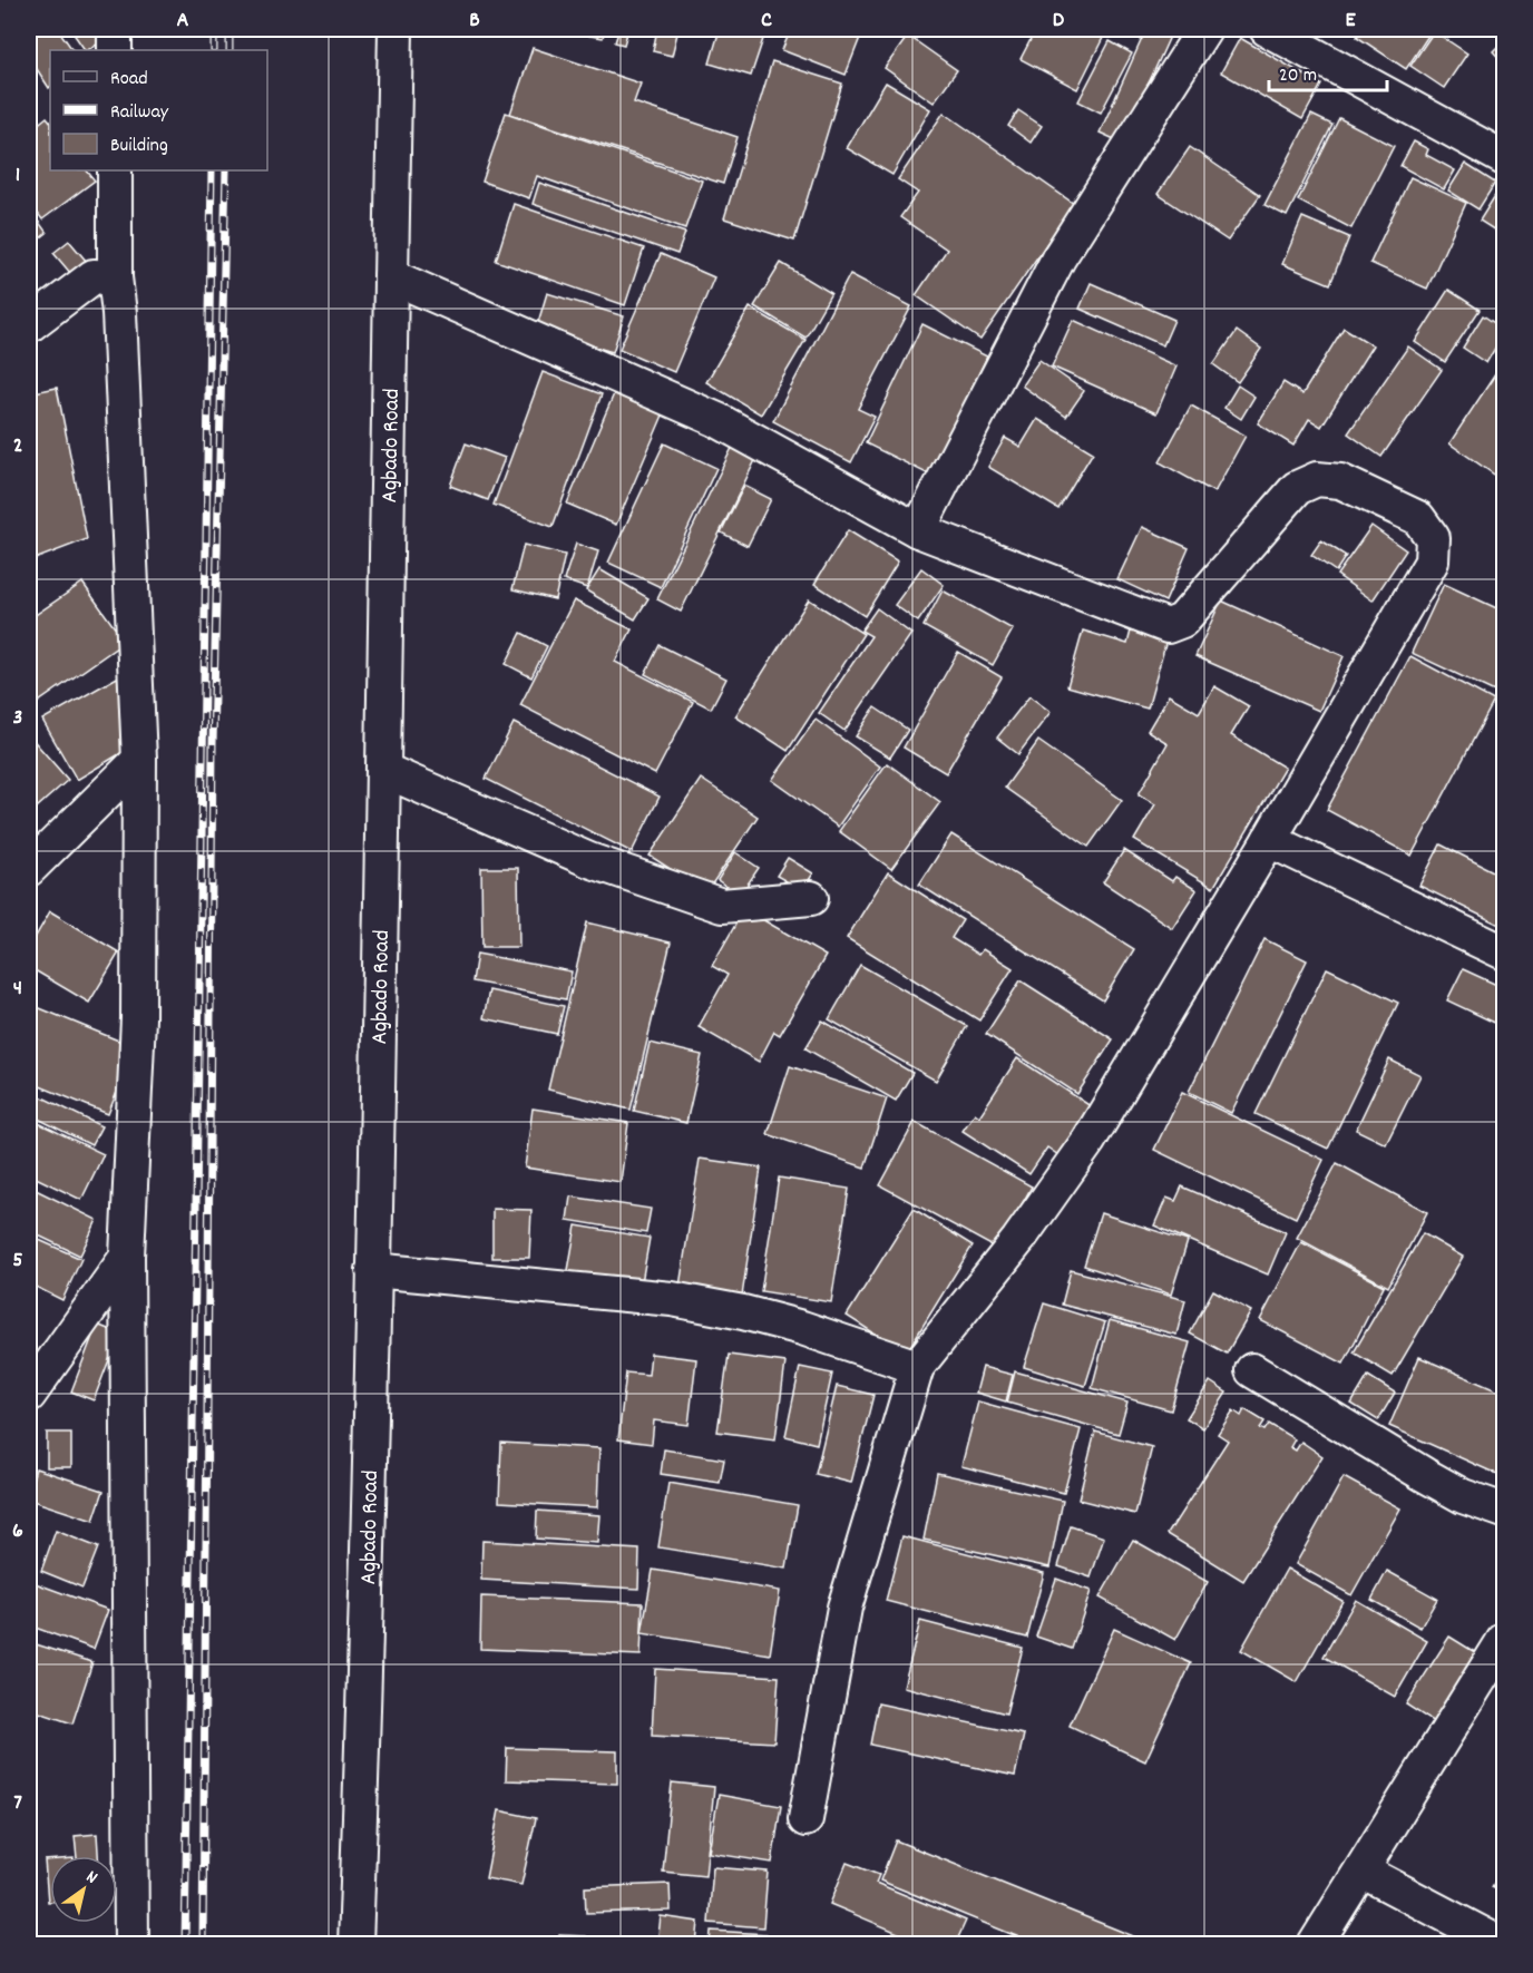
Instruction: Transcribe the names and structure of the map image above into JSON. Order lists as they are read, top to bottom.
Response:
{
  "streets": {
    "street": ["Agbado Road"]
  },
  "legend": ["Road", "Railway", "Building"],
  "scale_bar": "20 m",
  "north": "top right",
  "grid": {
    "columns": [
      "A",
      "B",
      "C",
      "D",
      "E"
    ],
    "rows": [
      "1",
      "2",
      "3",
      "4",
      "5",
      "6",
      "7"
    ]
  }
}
